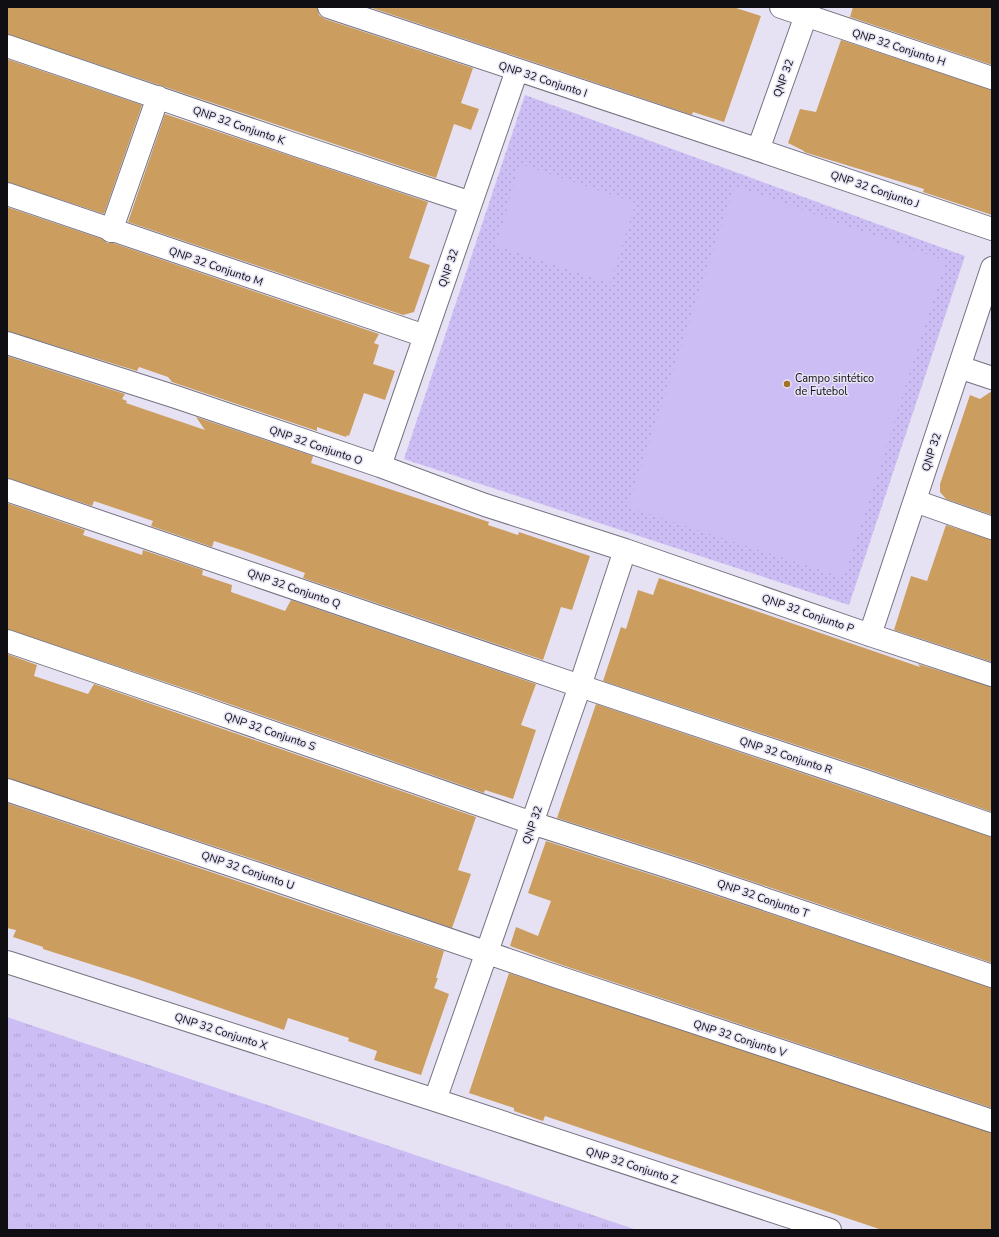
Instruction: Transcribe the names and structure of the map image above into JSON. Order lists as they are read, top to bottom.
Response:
{
  "streets": {
    "street": [
      "QNP 32 Conjunto H",
      "QNP 32",
      "QNP 32 Conjunto I",
      "QNP 32 Conjunto K",
      "QNP 32 Conjunto J",
      "QNP 32 Conjunto M",
      "QNP 32 Conjunto O",
      "QNP 32 Conjunto Q",
      "QNP 32 Conjunto P",
      "QNP 32 Conjunto S",
      "QNP 32 Conjunto R",
      "QNP 32 Conjunto U",
      "QNP 32 Conjunto T",
      "QNP 32 Conjunto X",
      "QNP 32 Conjunto V",
      "QNP 32 Conjunto Z"
    ]
  },
  "crossings": [
    ["QNP 32 Conjunto H", "QNP 32"],
    ["QNP 32", "QNP 32 Conjunto I"],
    ["QNP 32", "QNP 32 Conjunto K"],
    ["QNP 32", "QNP 32 Conjunto J"],
    ["QNP 32", "QNP 32 Conjunto M"],
    ["QNP 32", "QNP 32 Conjunto O"],
    ["QNP 32", "QNP 32 Conjunto Q"],
    ["QNP 32", "QNP 32 Conjunto P"],
    ["QNP 32", "QNP 32 Conjunto S"],
    ["QNP 32", "QNP 32 Conjunto R"],
    ["QNP 32", "QNP 32 Conjunto U"],
    ["QNP 32", "QNP 32 Conjunto T"],
    ["QNP 32", "QNP 32 Conjunto X"],
    ["QNP 32", "QNP 32 Conjunto V"],
    ["QNP 32", "QNP 32 Conjunto Z"],
    ["QNP 32 Conjunto I", "QNP 32 Conjunto J"],
    ["QNP 32 Conjunto O", "QNP 32 Conjunto P"],
    ["QNP 32 Conjunto Q", "QNP 32 Conjunto R"],
    ["QNP 32 Conjunto S", "QNP 32 Conjunto T"],
    ["QNP 32 Conjunto U", "QNP 32 Conjunto V"],
    ["QNP 32 Conjunto X", "QNP 32 Conjunto Z"]
  ],
  "places": ["Campo sintético de Futebol"]
}
